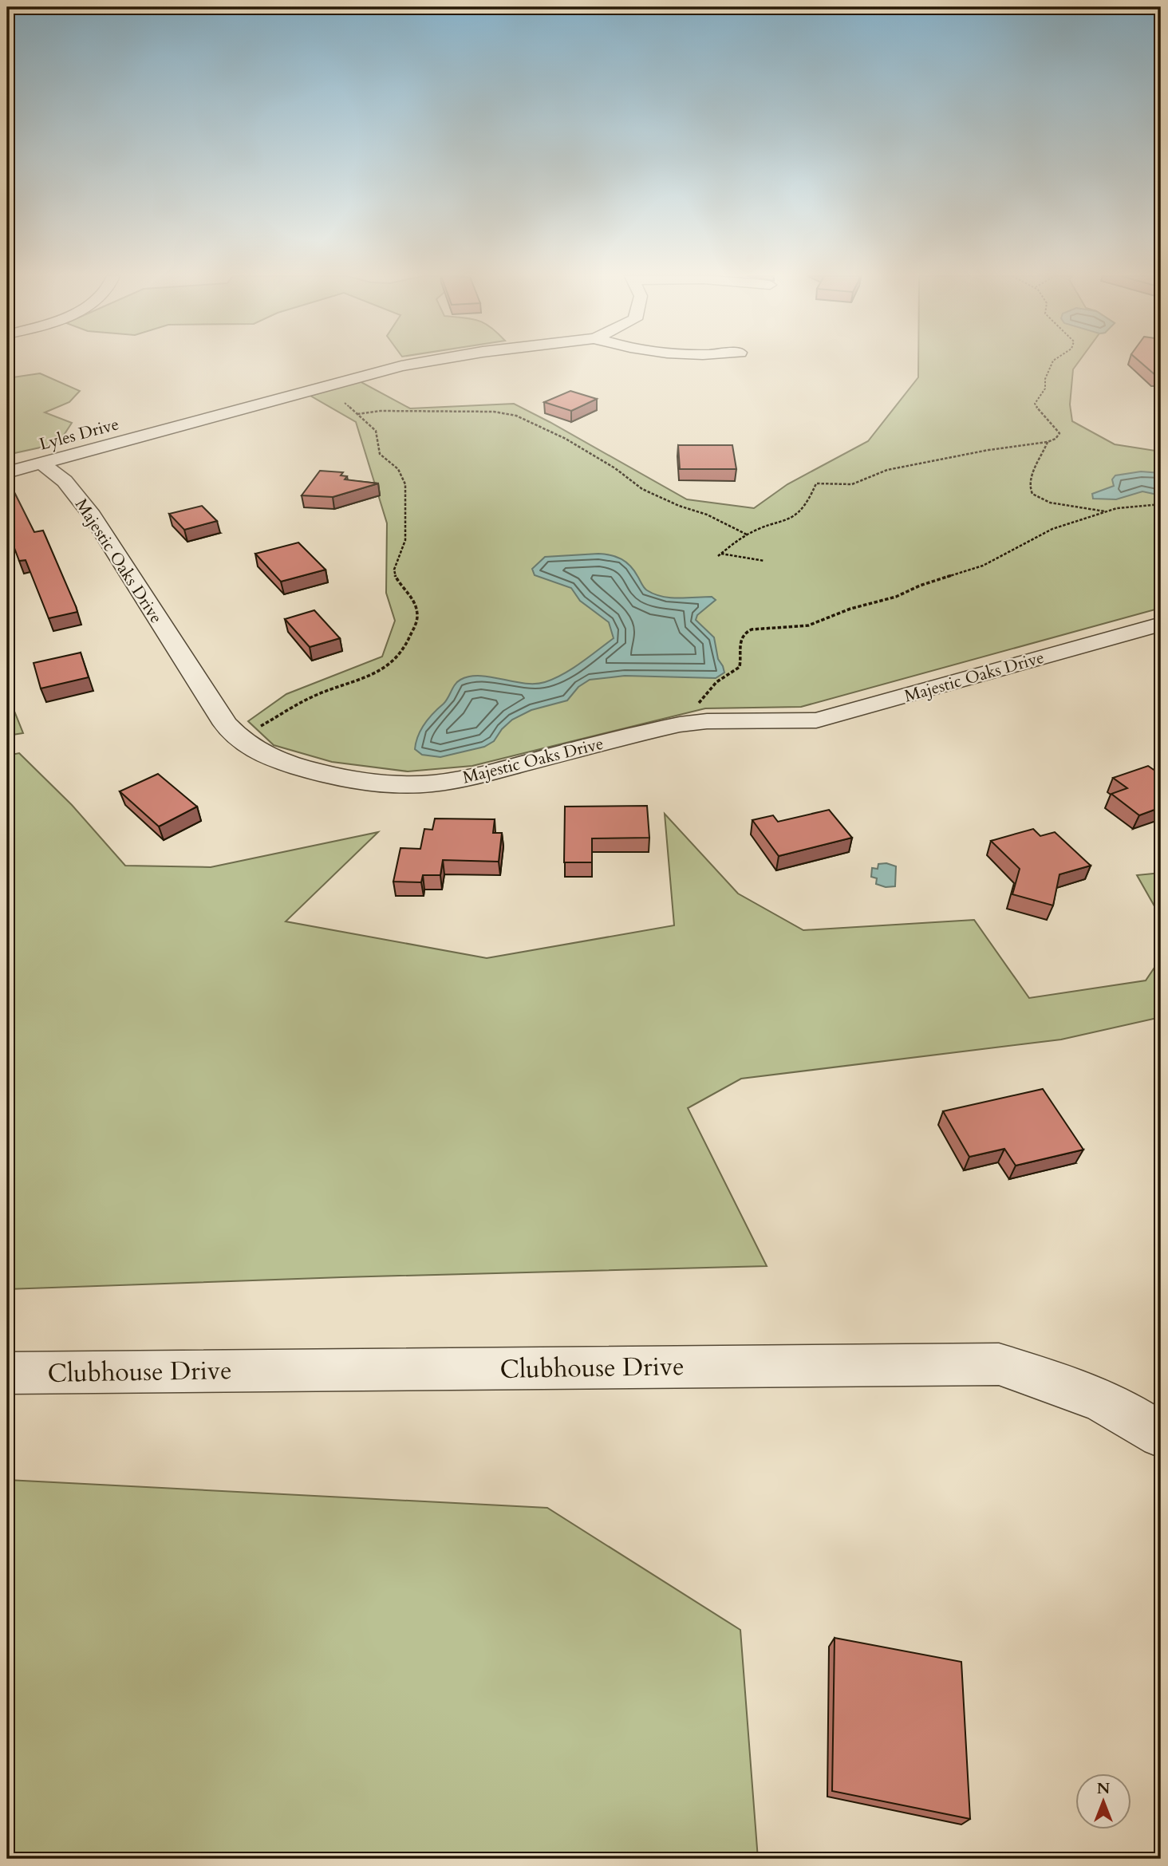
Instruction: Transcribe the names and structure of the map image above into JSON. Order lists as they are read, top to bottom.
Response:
{
  "streets": {
    "street": ["Lyles Drive", "Majestic Oaks Drive", "Clubhouse Drive"]
  },
  "crossings": [
    ["Lyles Drive", "Majestic Oaks Drive"]
  ],
  "north": "top"
}
